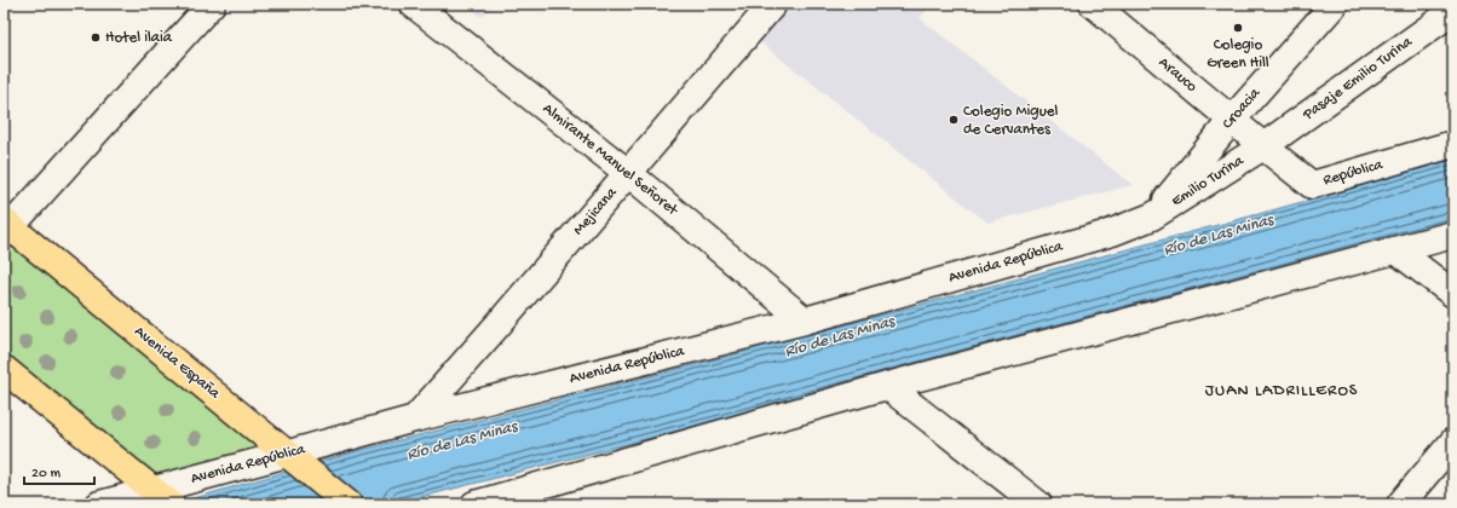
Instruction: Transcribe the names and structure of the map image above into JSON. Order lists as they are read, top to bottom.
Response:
{
  "streets": {
    "main road": ["Avenida España"],
    "street": [
      "Arauco",
      "Pasaje Emilio Turina",
      "Croacia",
      "Almirante Manuel Señoret",
      "República",
      "Emilio Turina",
      "Mejicana",
      "Avenida República"
    ]
  },
  "crossings": [
    ["Arauco", "Pasaje Emilio Turina"],
    ["Arauco", "Croacia"],
    ["Arauco", "República"],
    ["Arauco", "Emilio Turina"],
    ["Pasaje Emilio Turina", "República"],
    ["Pasaje Emilio Turina", "Emilio Turina"],
    ["Croacia", "Emilio Turina"],
    ["Croacia", "Avenida República"],
    ["Almirante Manuel Señoret", "Mejicana"],
    ["Almirante Manuel Señoret", "Avenida República"],
    ["República", "Emilio Turina"],
    ["Emilio Turina", "Avenida República"],
    ["Mejicana", "Avenida República"],
    ["Avenida República", "Avenida España"]
  ],
  "districts": ["JUAN LADRILLEROS"],
  "water": ["Río de Las Minas"],
  "places": ["Colegio Green Hill", "Hotel ilaia", "Colegio Miguel de Cervantes"],
  "scale_bar": "20 m"
}
